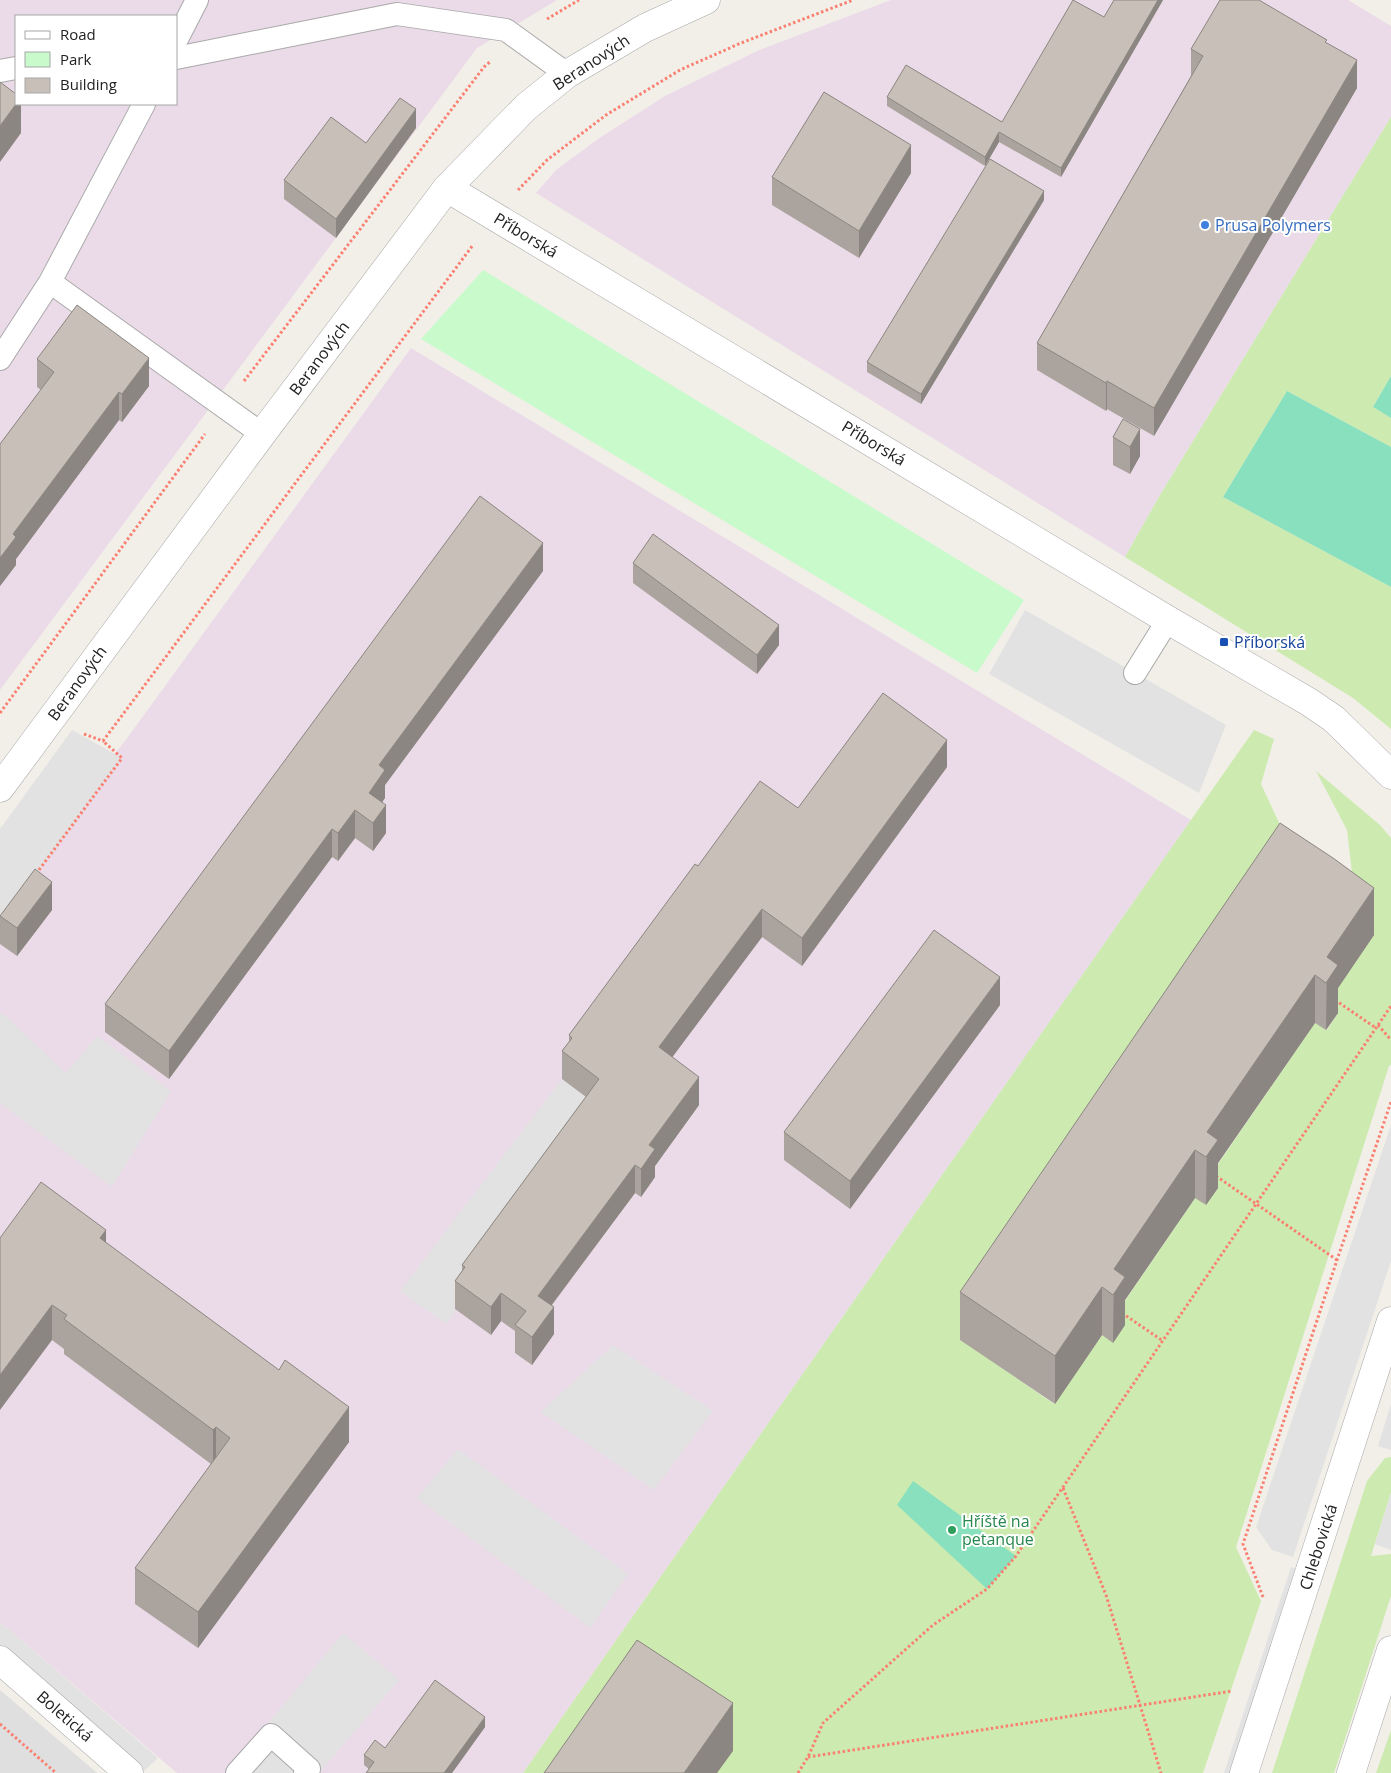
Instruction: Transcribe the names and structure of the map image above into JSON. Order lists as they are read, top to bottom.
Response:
{
  "streets": {
    "street": [
      "Beranových",
      "Příborská",
      "Chlebovická",
      "Boletická"
    ]
  },
  "crossings": [
    ["Beranových", "Příborská"]
  ],
  "places": {
    "other": ["Prusa Polymers", "Hříště na petanque"],
    "transit": ["Příborská"]
  },
  "legend": ["Road", "Park", "Building"]
}
